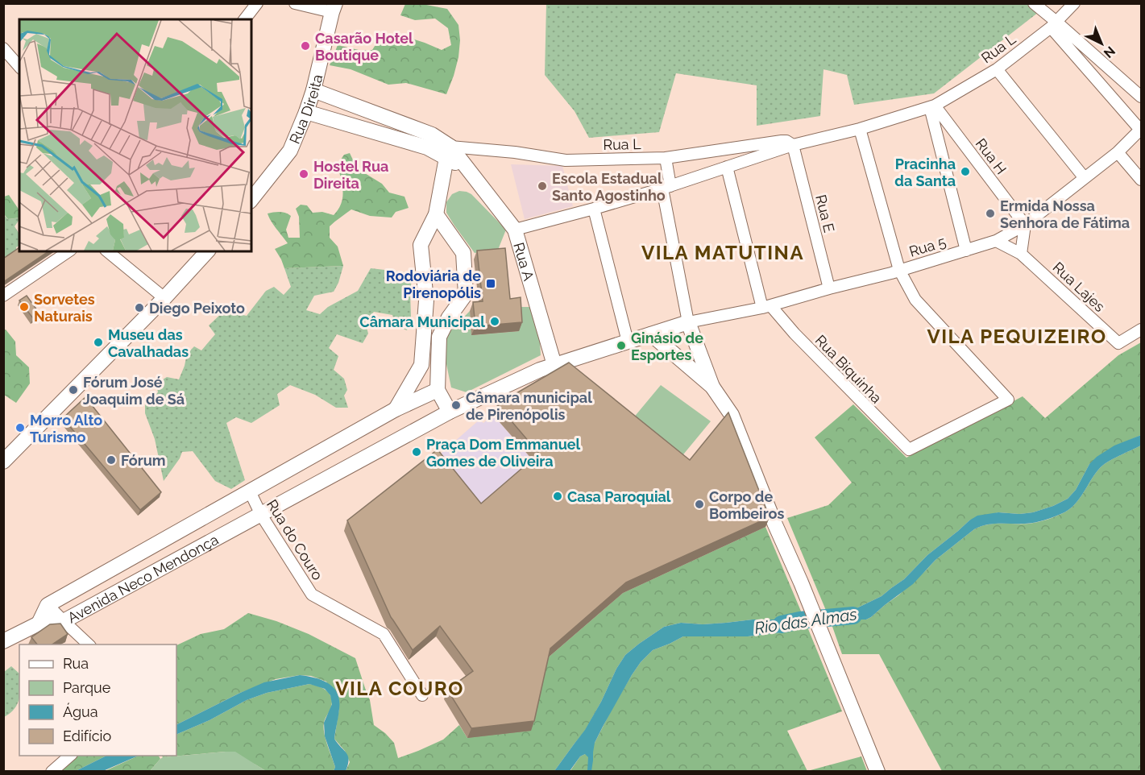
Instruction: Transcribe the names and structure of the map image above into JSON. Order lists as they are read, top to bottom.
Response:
{
  "streets": {
    "street": [
      "Rua L",
      "Rua Direita",
      "Rua H",
      "Rua E",
      "Rua 5",
      "Rua A",
      "Rua Lajes",
      "Rua Biquinha",
      "Rua do Couro",
      "Avenida Neco Mendonça"
    ]
  },
  "crossings": [
    ["Rua L", "Rua H"],
    ["Rua L", "Rua E"],
    ["Rua L", "Rua A"],
    ["Rua H", "Rua 5"],
    ["Rua E", "Rua 5"],
    ["Rua 5", "Rua Lajes"],
    ["Rua 5", "Rua Biquinha"],
    ["Rua 5", "Avenida Neco Mendonça"],
    ["Rua A", "Avenida Neco Mendonça"],
    ["Rua do Couro", "Avenida Neco Mendonça"]
  ],
  "districts": ["VILA MATUTINA", "VILA PEQUIZEIRO", "VILA COURO"],
  "water": ["Rio das Almas"],
  "places": {
    "other": [
      "Casarão Hotel Boutique",
      "Pracinha da Santa",
      "Hostel Rua Direita",
      "Escola Estadual Santo Agostinho",
      "Ermida Nossa Senhora de Fátima",
      "Sorvetes Naturais",
      "Diego Peixoto",
      "Câmara Municipal",
      "Museu das Cavalhadas",
      "Ginásio de Esportes",
      "Fórum José Joaquim de Sá",
      "Câmara municipal de Pirenópolis",
      "Morro Alto Turismo",
      "Praça Dom Emmanuel Gomes de Oliveira",
      "Fórum",
      "Casa Paroquial",
      "Corpo de Bombeiros"
    ],
    "transit": ["Rodoviária de Pirenopólis"]
  },
  "legend": [
    "Rua",
    "Parque",
    "Água",
    "Edifício"
  ],
  "north": "bottom right"
}
